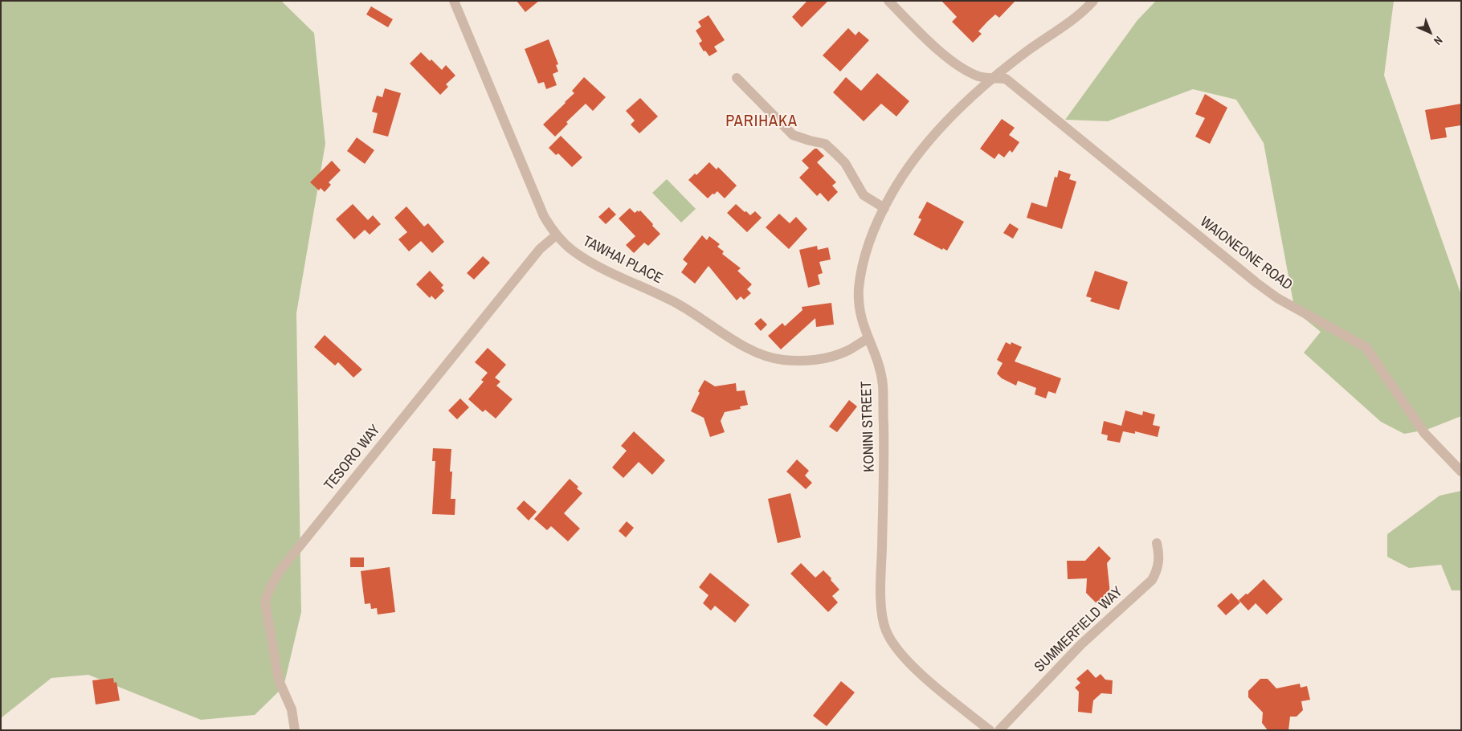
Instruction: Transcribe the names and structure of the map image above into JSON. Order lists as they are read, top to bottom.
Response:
{
  "streets": {
    "street": [
      "WAIONEONE ROAD",
      "TAWHAI PLACE",
      "KONINI STREET",
      "TESORO WAY",
      "SUMMERFIELD WAY"
    ]
  },
  "crossings": [
    ["WAIONEONE ROAD", "KONINI STREET"],
    ["TAWHAI PLACE", "KONINI STREET"],
    ["TAWHAI PLACE", "TESORO WAY"]
  ],
  "districts": ["PARIHAKA"],
  "north": "bottom right"
}
